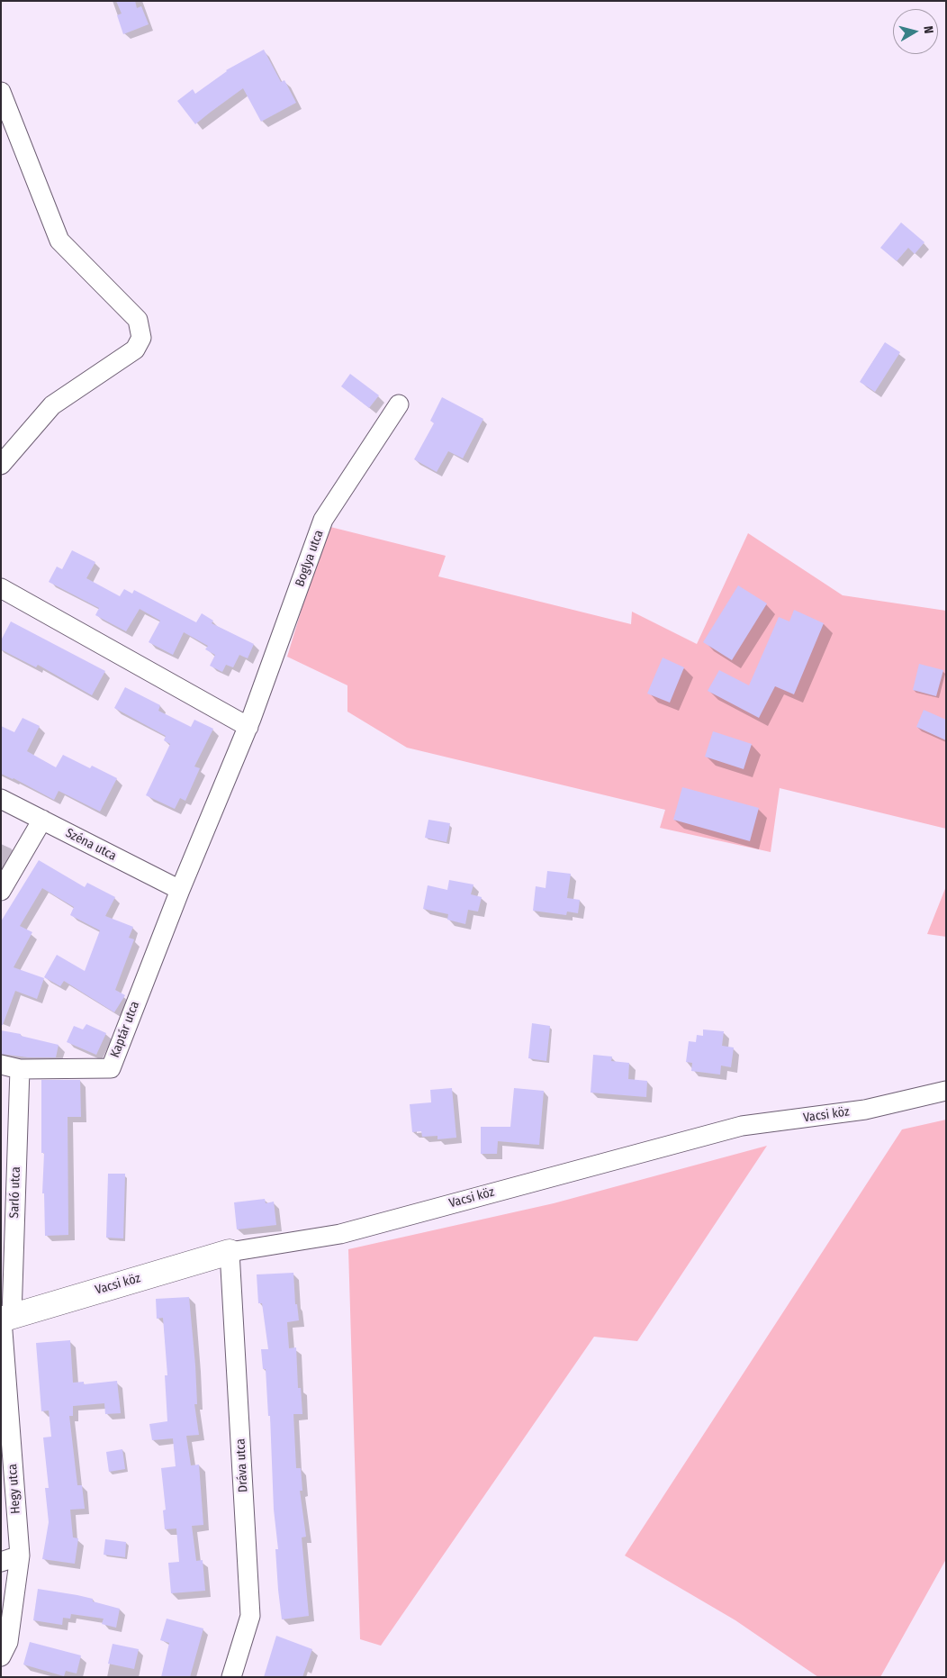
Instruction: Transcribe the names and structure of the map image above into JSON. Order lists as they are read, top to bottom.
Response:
{
  "streets": {
    "street": [
      "Boglya utca",
      "Széna utca",
      "Kaptár utca",
      "Vacsi köz",
      "Sarló utca",
      "Dráva utca",
      "Hegy utca"
    ]
  },
  "crossings": [
    ["Boglya utca", "Széna utca"],
    ["Boglya utca", "Kaptár utca"],
    ["Széna utca", "Kaptár utca"],
    ["Kaptár utca", "Sarló utca"],
    ["Vacsi köz", "Sarló utca"],
    ["Vacsi köz", "Dráva utca"],
    ["Vacsi köz", "Hegy utca"],
    ["Sarló utca", "Hegy utca"]
  ],
  "north": "right"
}
